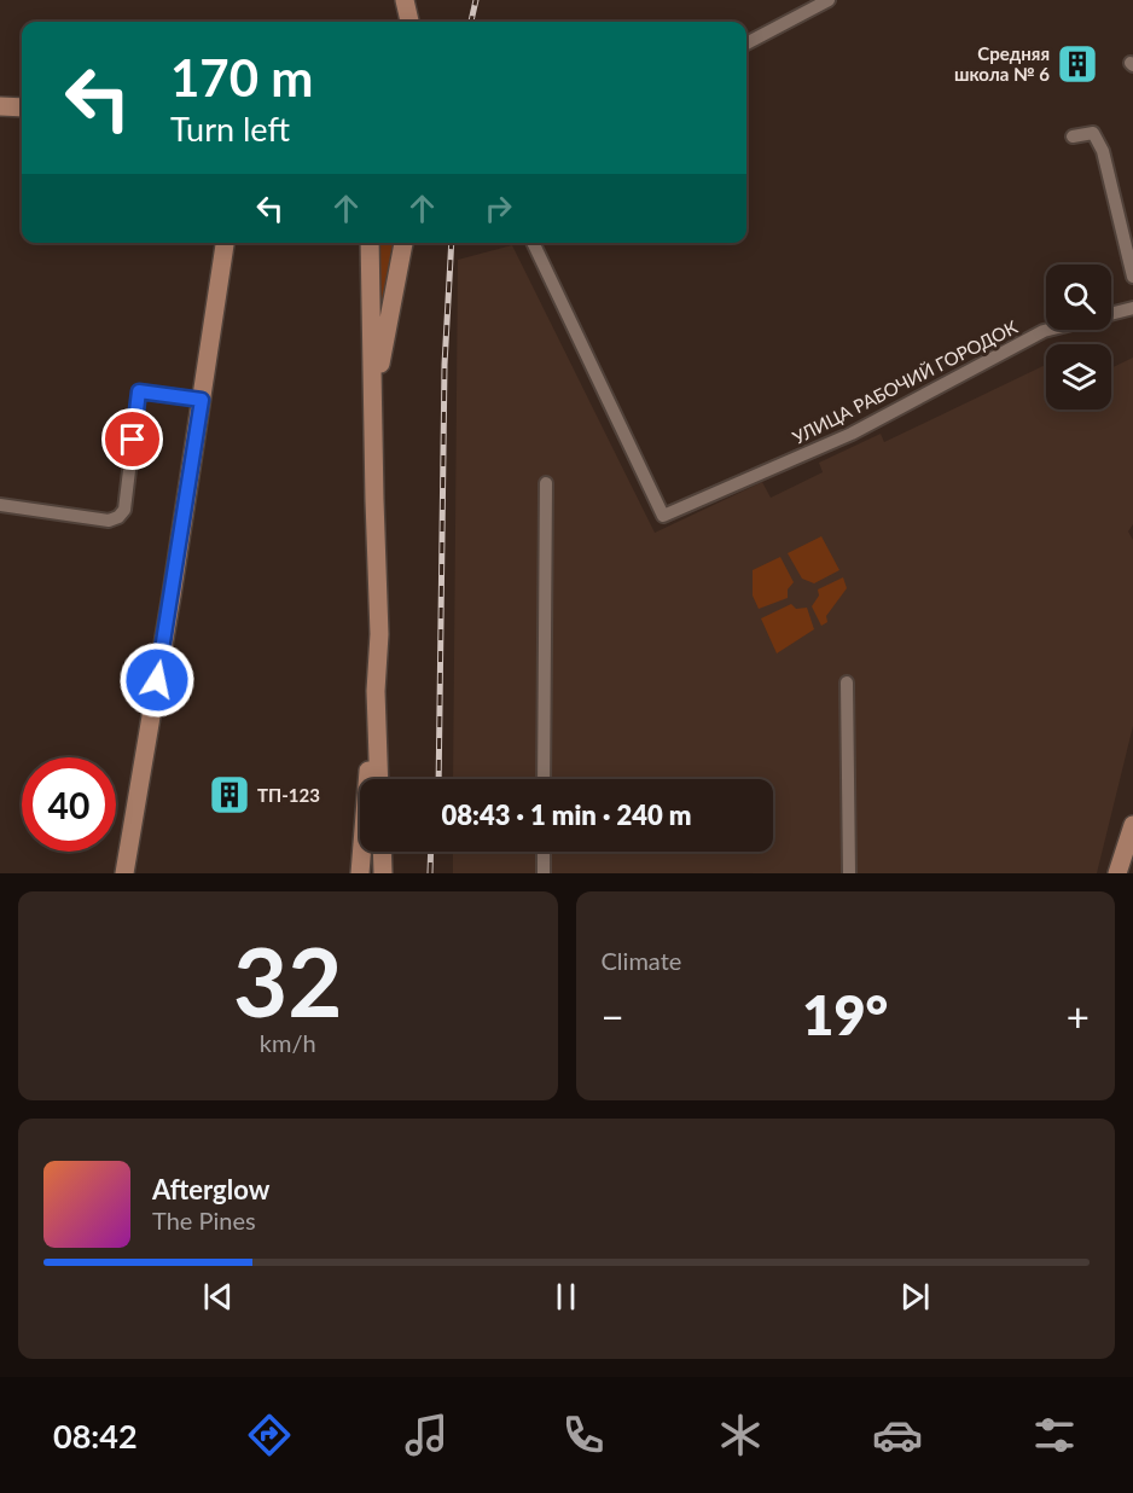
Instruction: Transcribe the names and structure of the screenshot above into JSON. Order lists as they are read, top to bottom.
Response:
{
  "streets": {
    "street": ["УЛИЦА РАБОЧИЙ ГОРОДОК"]
  },
  "places": {
    "building": ["Средняя школа № 6", "ТП-123"]
  },
  "page": {
    "turn": ["170 m", "Turn left"],
    "limit": "40",
    "trip": "08:43 · 1 min · 240 m",
    "tile": [
      ["32", "km/h"],
      "Climate"
    ],
    "heat": ["−", "19°", "+"],
    "song": ["Afterglow", "The Pines"],
    "tabs": "08:42"
  }
}
